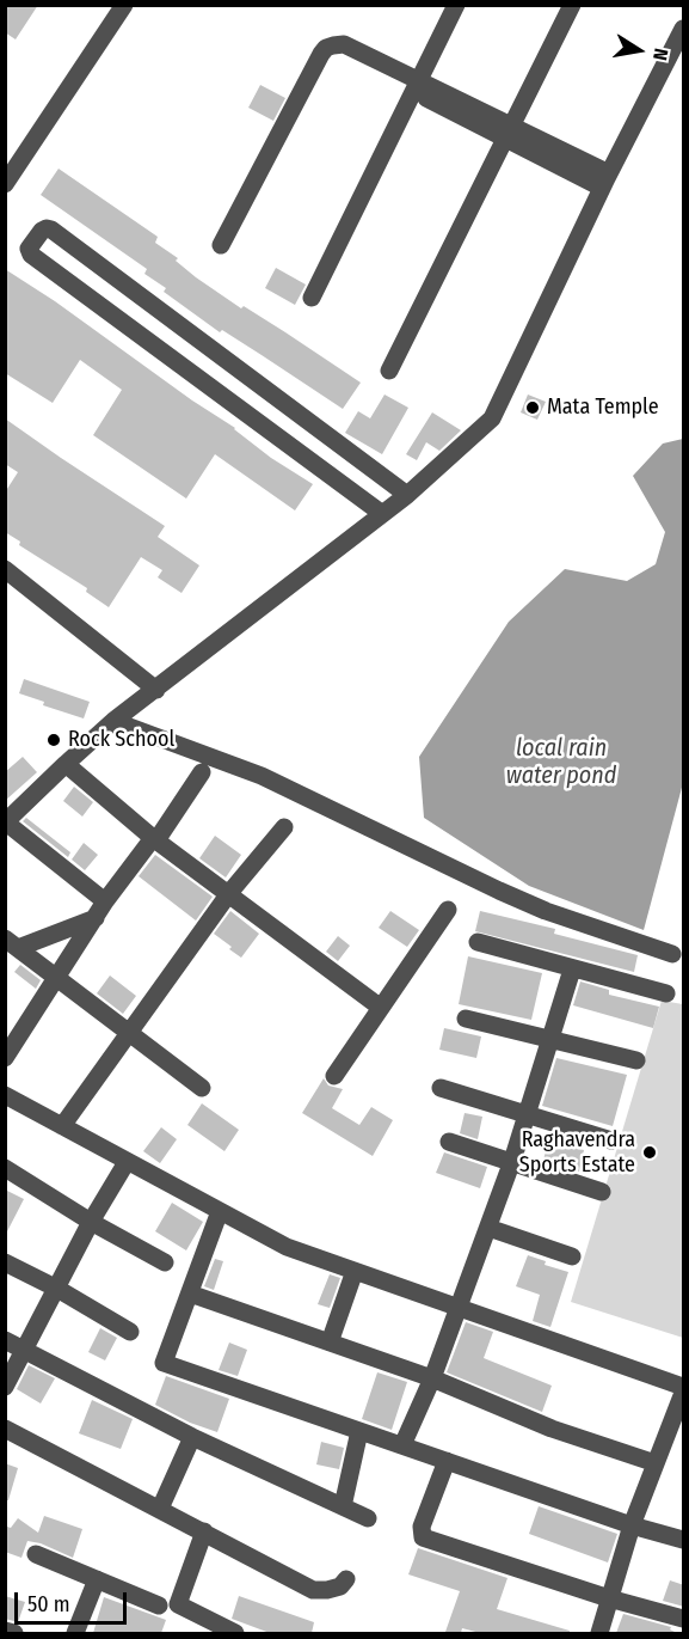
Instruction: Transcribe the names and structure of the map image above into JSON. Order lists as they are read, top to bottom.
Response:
{
  "water": ["local rain water pond"],
  "places": ["Mata Temple", "Rock School", "Raghavendra Sports Estate"],
  "scale_bar": "50 m",
  "north": "right"
}
